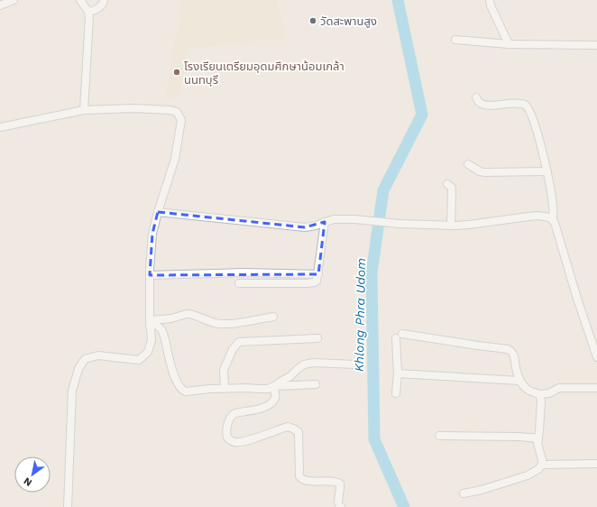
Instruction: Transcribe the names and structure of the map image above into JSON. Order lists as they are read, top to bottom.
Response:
{
  "water": ["Khlong Phra Udom"],
  "places": ["วัดสะพานสูง", "โรงเรียนเตรียมอุดมศึกษาน้อมเกล้า นนทบุรี"],
  "north": "bottom left"
}
